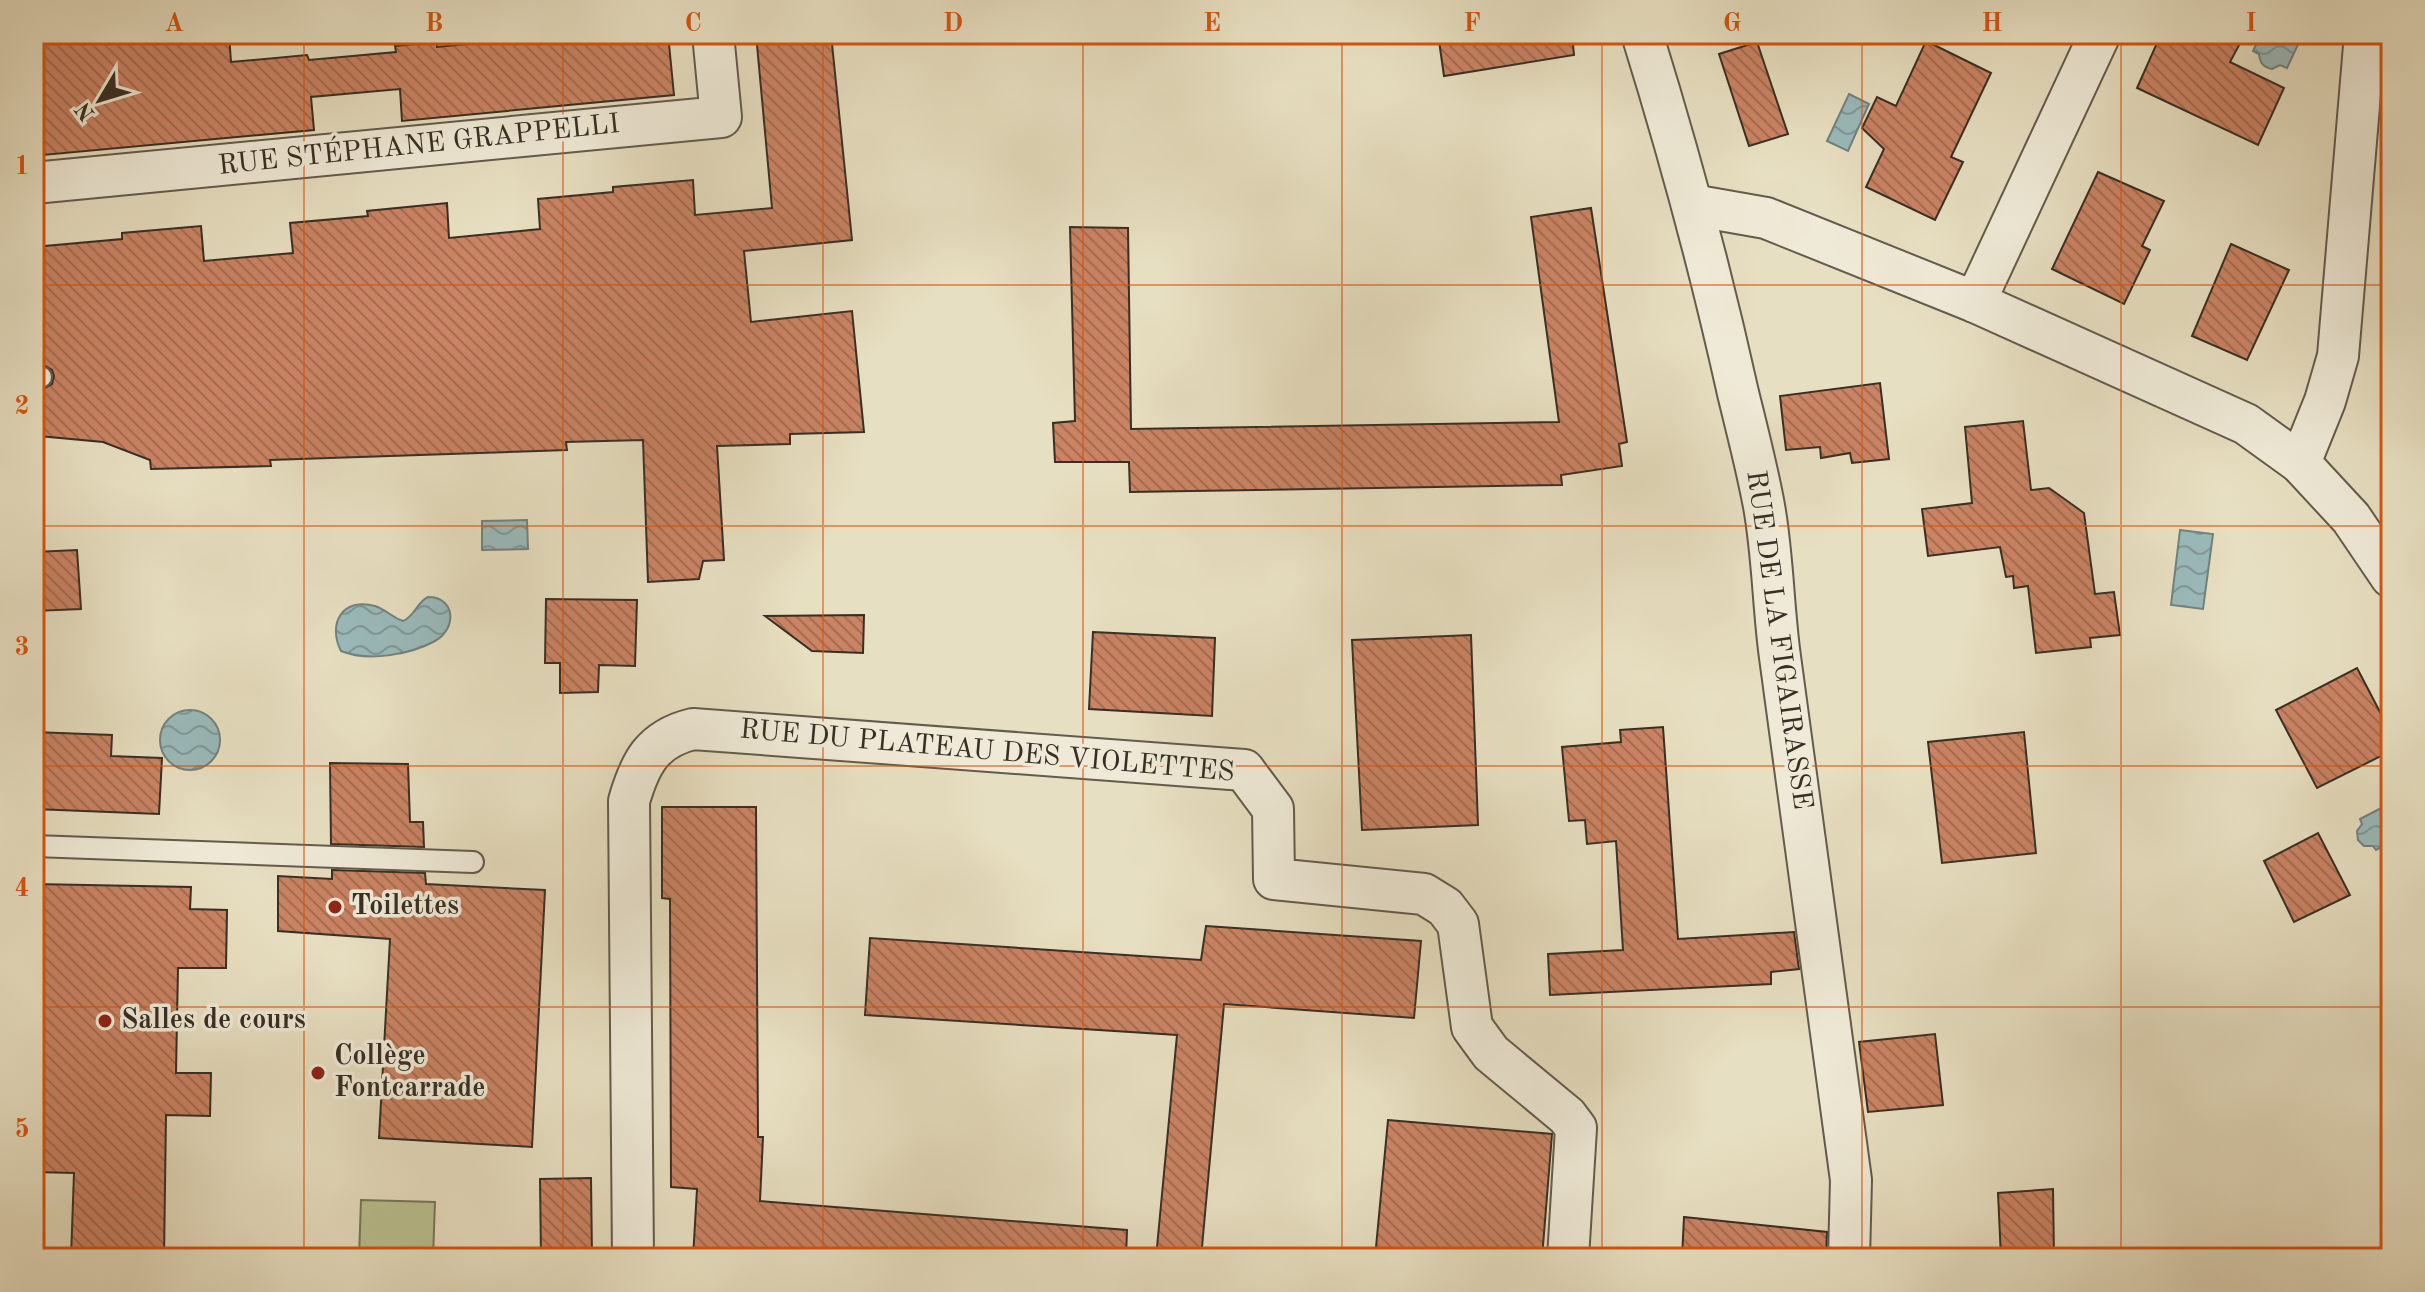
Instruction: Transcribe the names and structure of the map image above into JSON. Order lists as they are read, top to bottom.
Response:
{
  "streets": {
    "street": ["RUE STÉPHANE GRAPPELLI", "RUE DE LA FIGAIRASSE", "RUE DU PLATEAU DES VIOLETTES"]
  },
  "places": ["Toilettes", "Salles de cours", "Collège Fontcarrade"],
  "north": "bottom left",
  "grid": {
    "columns": [
      "A",
      "B",
      "C",
      "D",
      "E",
      "F",
      "G",
      "H",
      "I"
    ],
    "rows": [
      "1",
      "2",
      "3",
      "4",
      "5"
    ]
  }
}
